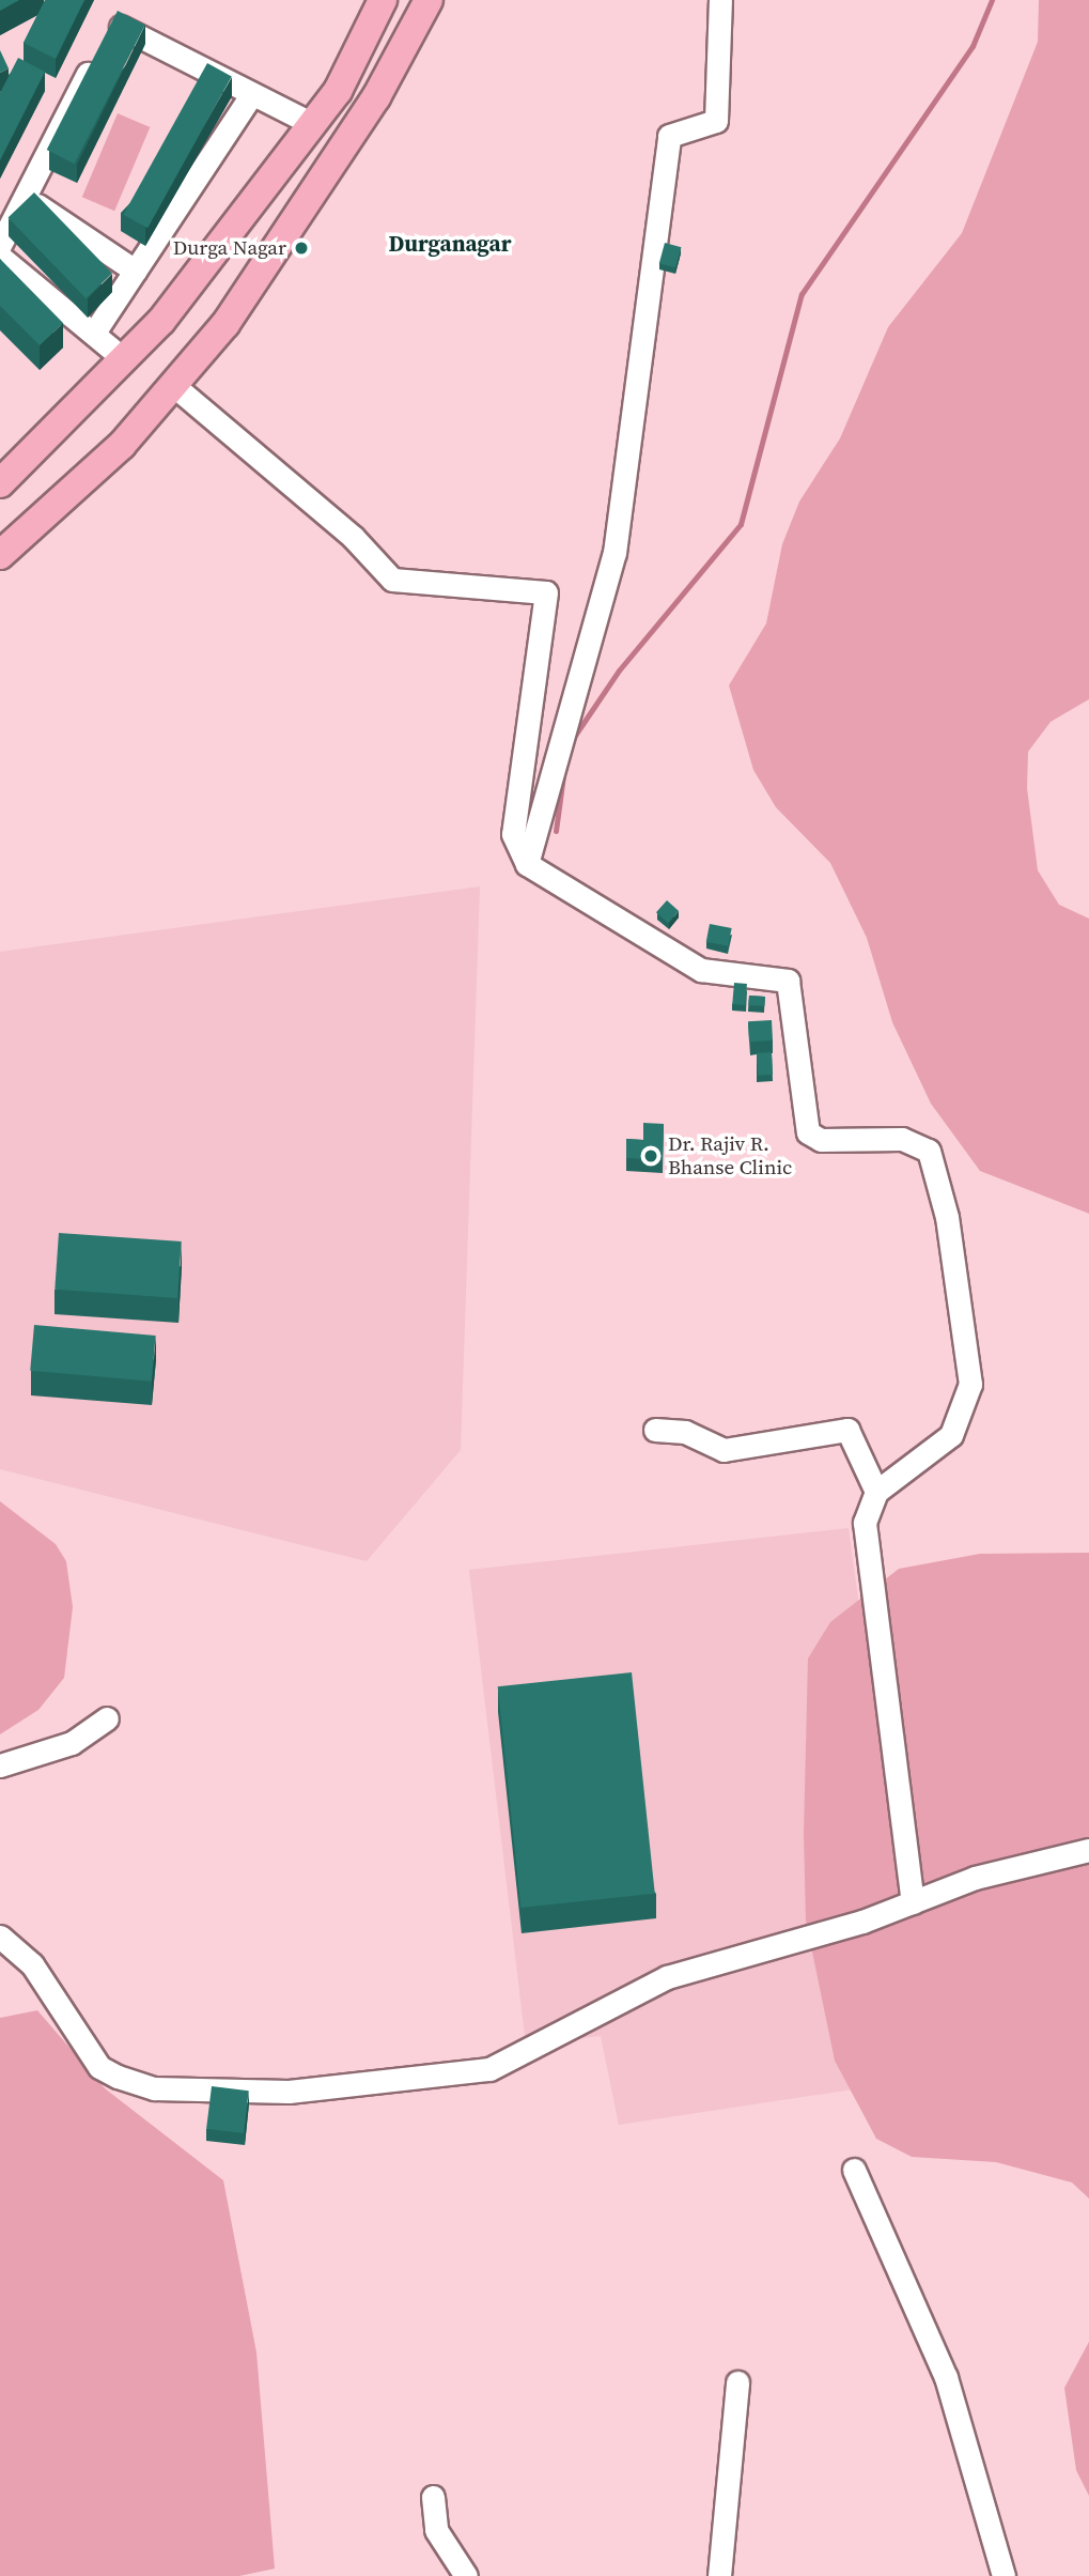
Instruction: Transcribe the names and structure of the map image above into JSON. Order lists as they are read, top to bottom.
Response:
{
  "districts": ["Durganagar"],
  "places": ["Durga Nagar", "Dr. Rajiv R. Bhanse Clinic"]
}
